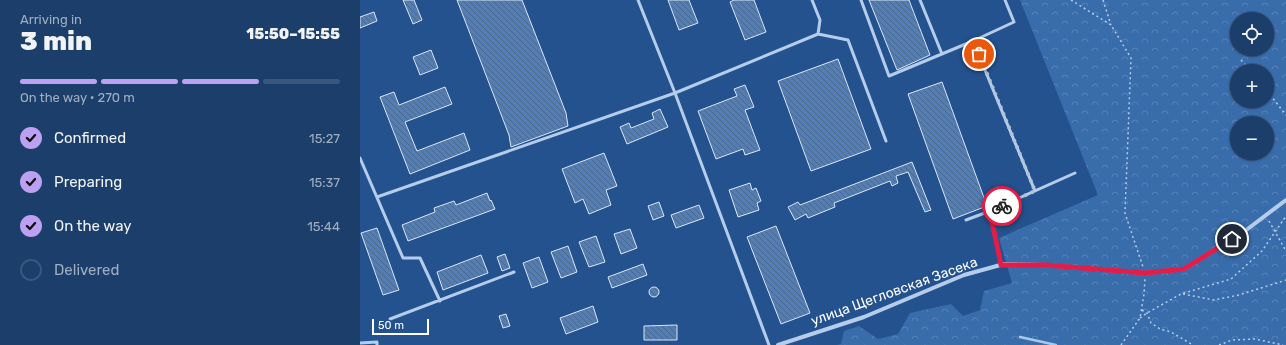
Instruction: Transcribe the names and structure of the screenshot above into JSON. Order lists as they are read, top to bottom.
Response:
{
  "streets": {
    "street": ["улица Щегловская Засека"]
  },
  "scale_bar": "50 m",
  "page": {
    "heading": ["3 min", "Arriving in", "15:50–15:55"],
    "map_buttons": ["+", "−"],
    "bar": "On the way · 270 m",
    "list": [
      ["Confirmed", "15:27"],
      ["Preparing", "15:37"],
      ["On the way", "15:44"],
      "Delivered"
    ],
    "scale": "50 m"
  }
}
